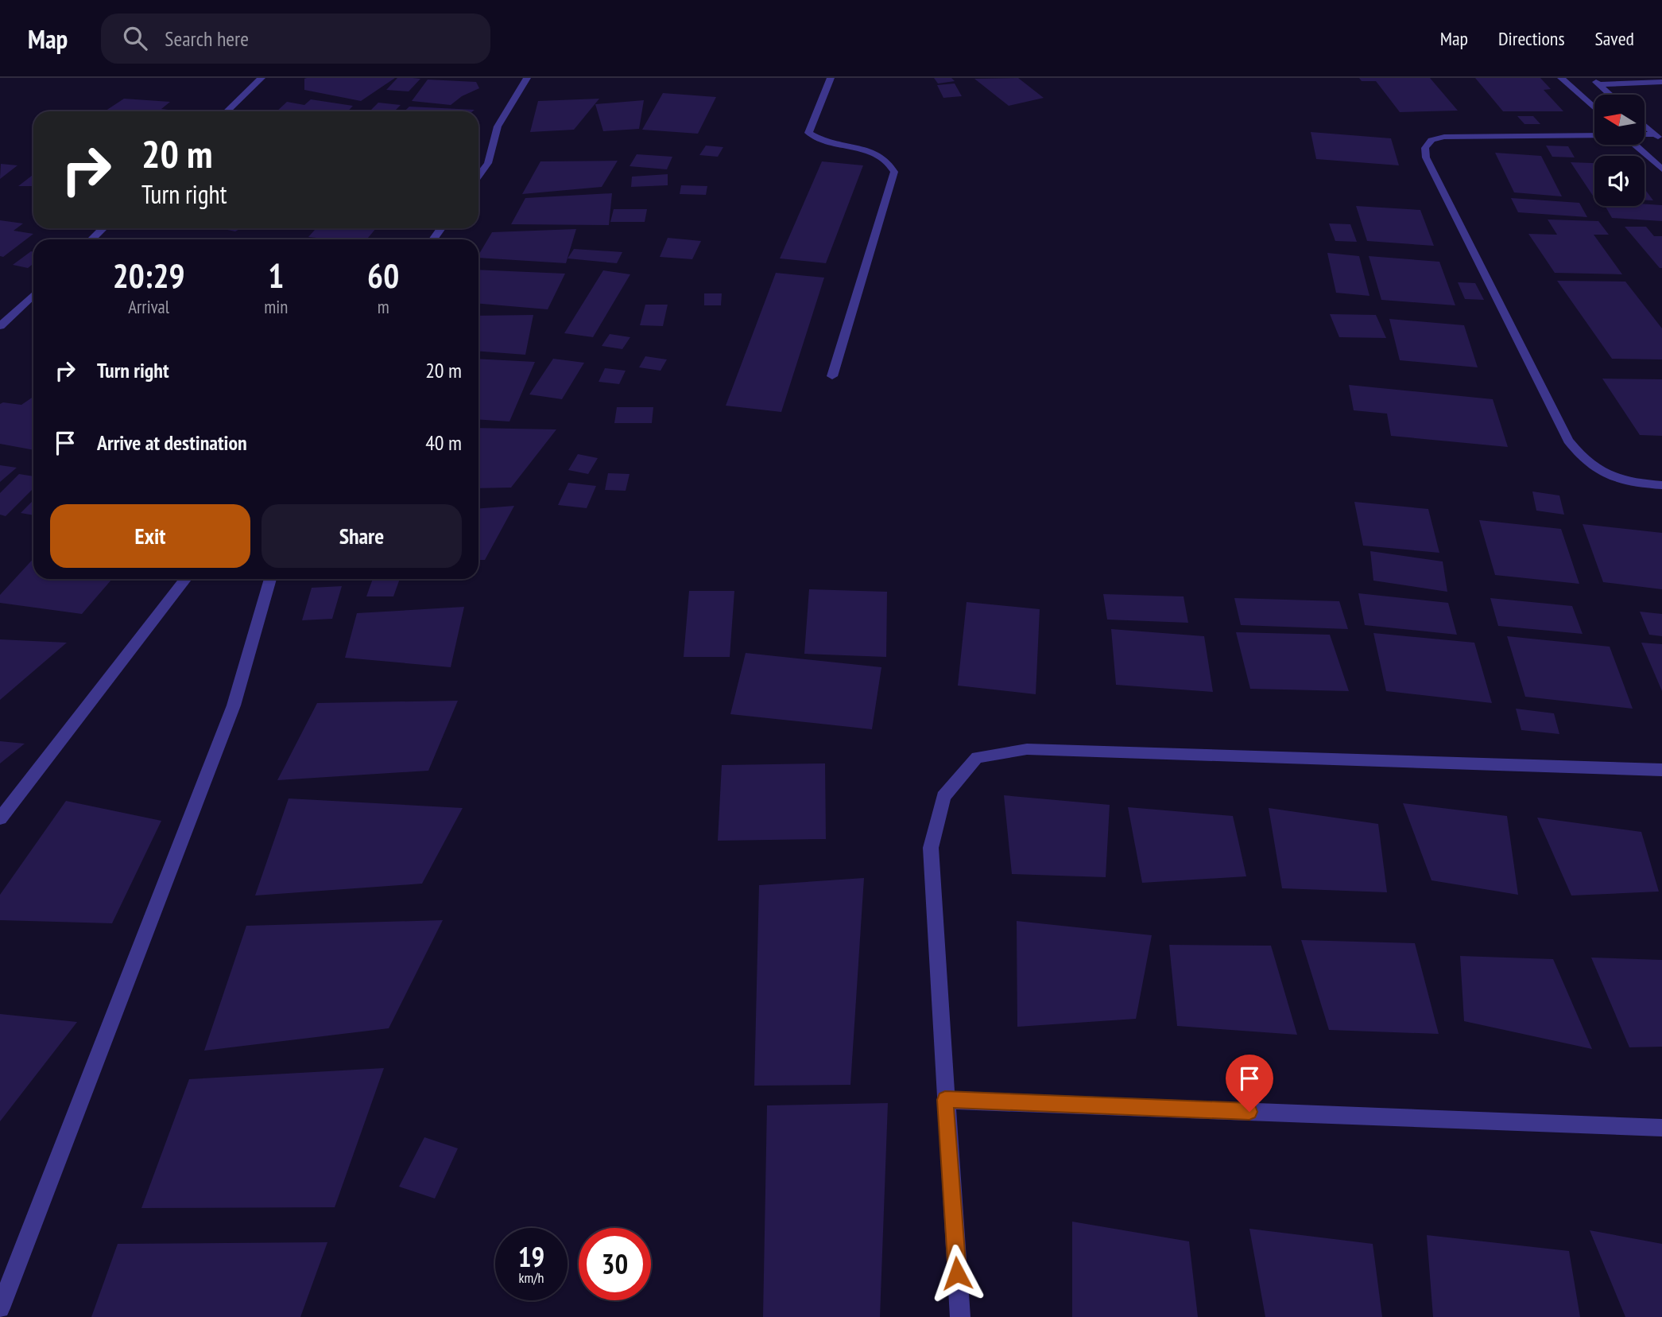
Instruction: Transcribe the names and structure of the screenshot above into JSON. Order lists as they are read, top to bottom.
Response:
{
  "north": "left",
  "page": {
    "header": "Map",
    "search": "Search here",
    "nav": ["Map", "Directions", "Saved"],
    "turn": ["20 m", "Turn right"],
    "eta": [
      "20:29",
      "Arrival",
      "1",
      "min",
      "60",
      "m"
    ],
    "list": [
      {
        "name": "Turn right",
        "value": "20 m"
      },
      {
        "name": "Arrive at destination",
        "value": "40 m"
      }
    ],
    "buttons": ["Exit", "Share"],
    "speed": "19 km/h",
    "limit": "30"
  }
}
